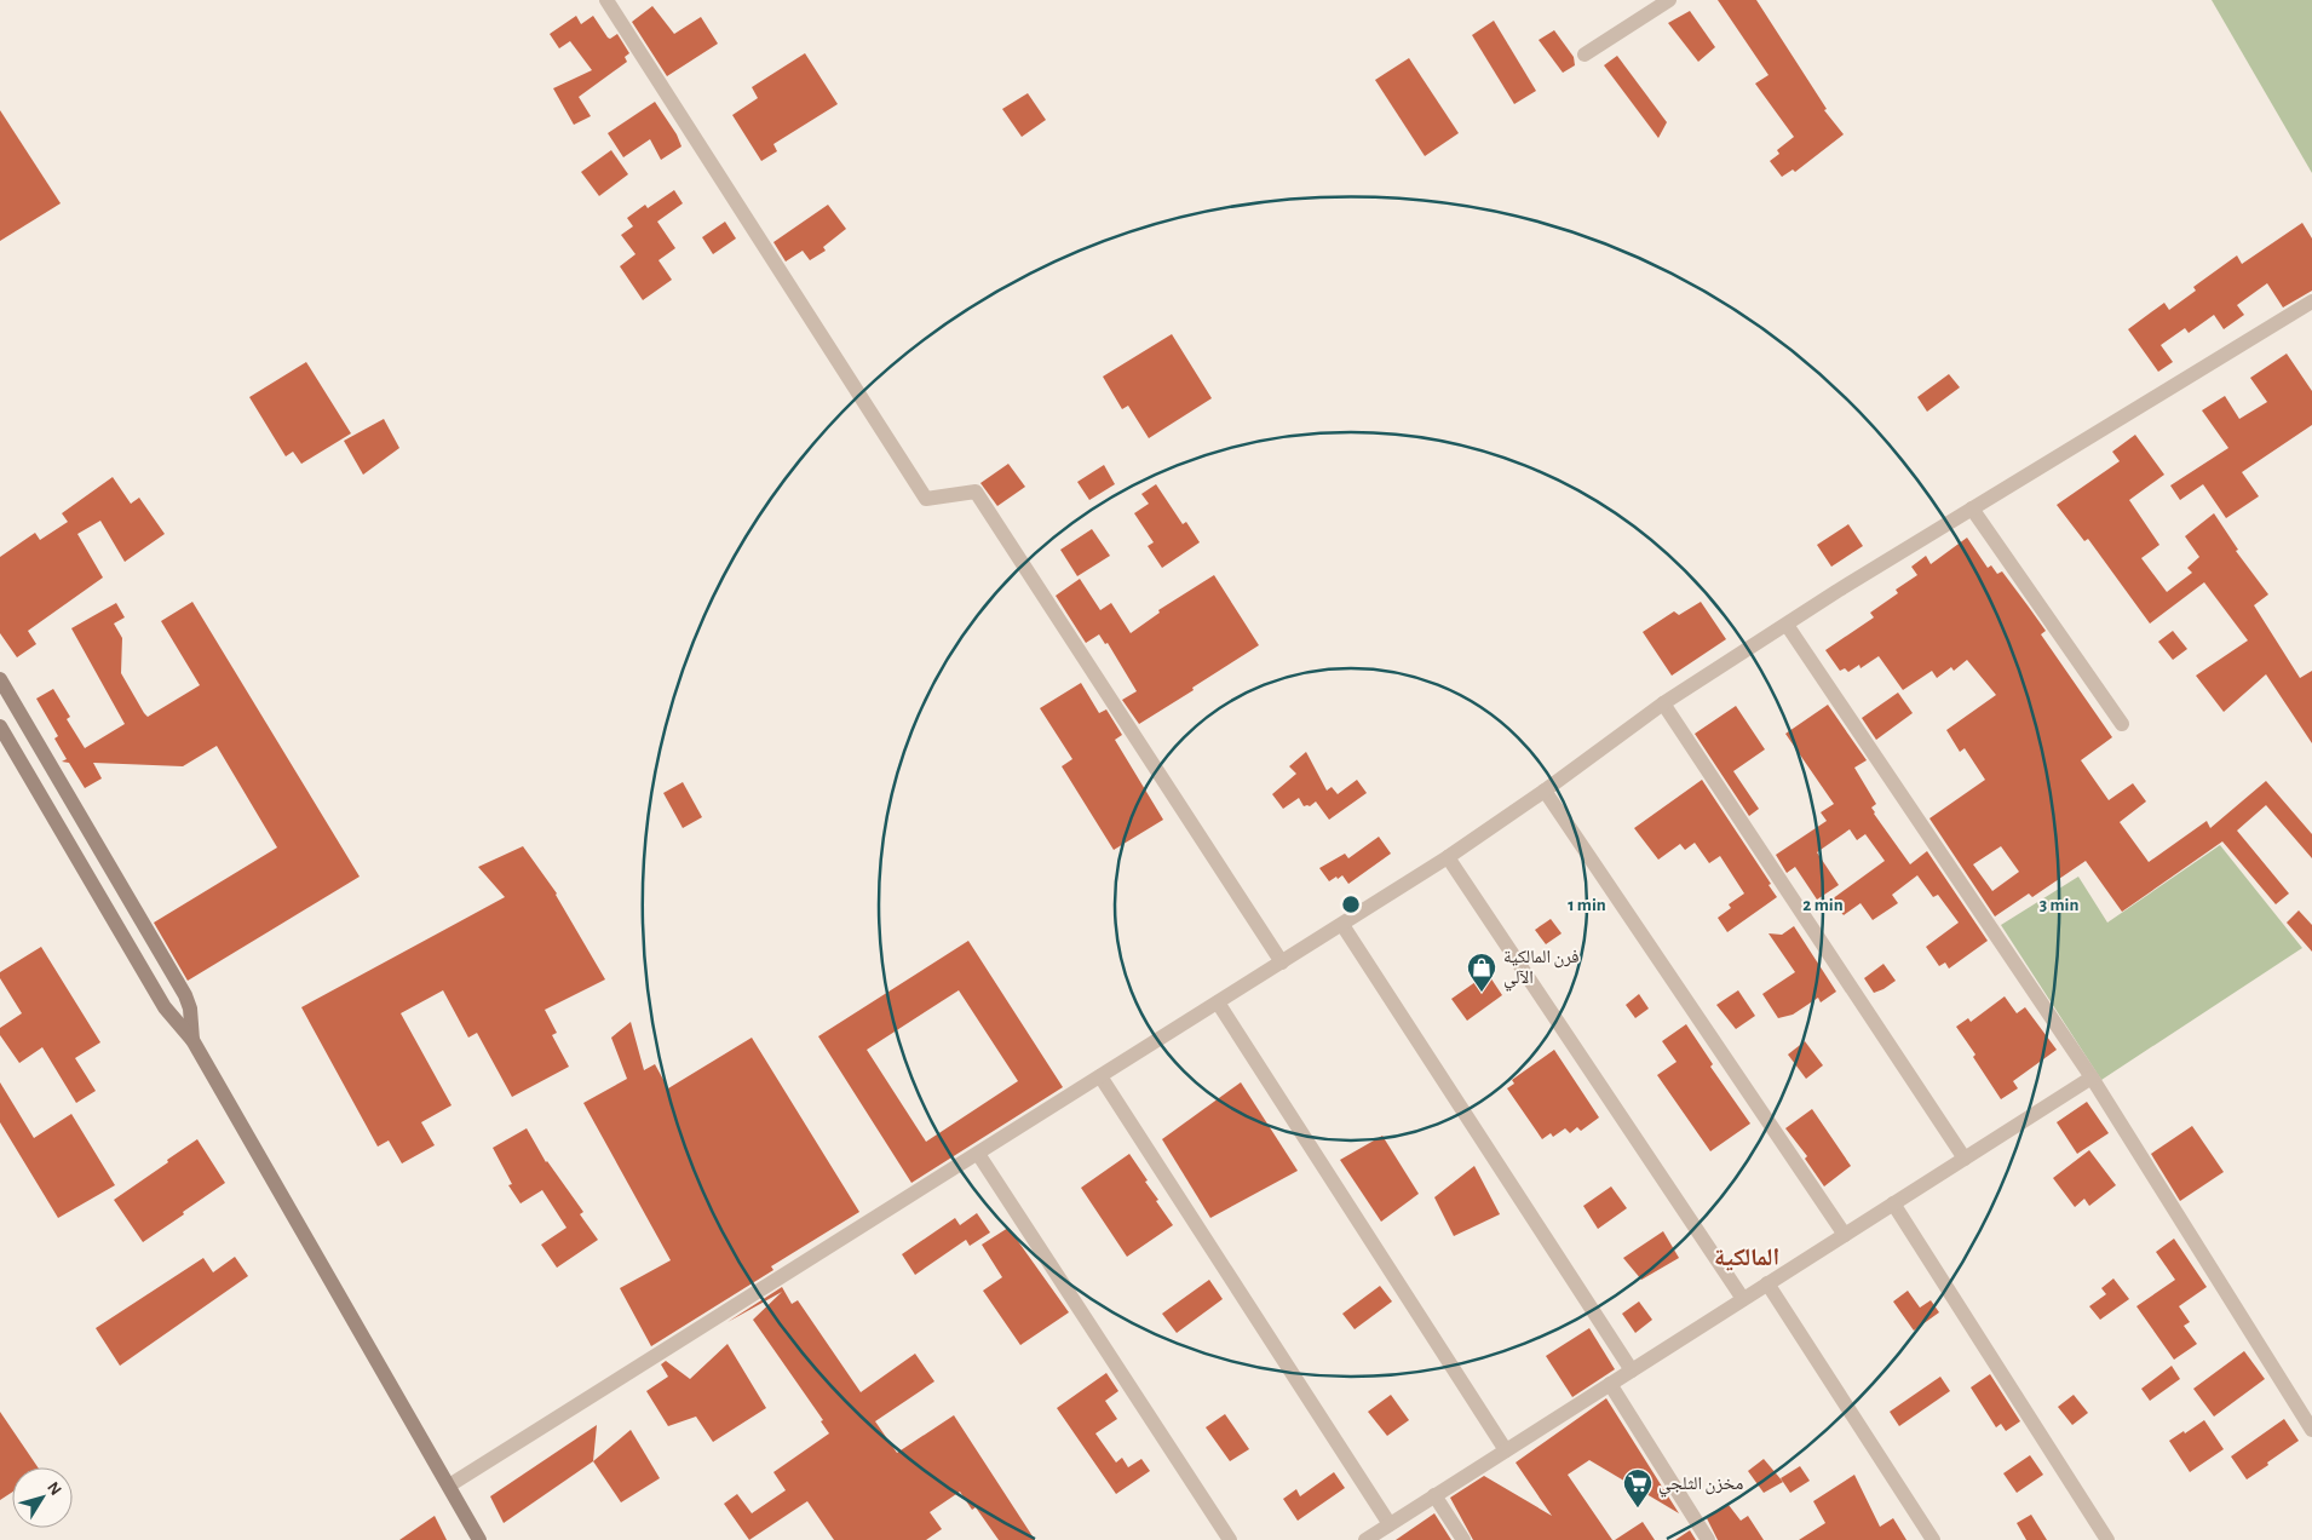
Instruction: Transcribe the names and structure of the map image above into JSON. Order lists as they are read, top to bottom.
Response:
{
  "districts": ["المالكية"],
  "places": {
    "shop": ["فرن المالكية الآلي"],
    "supermarket": ["مخزن الثلجي"]
  },
  "north": "top right",
  "rings": ["1 min", "2 min", "3 min"]
}
